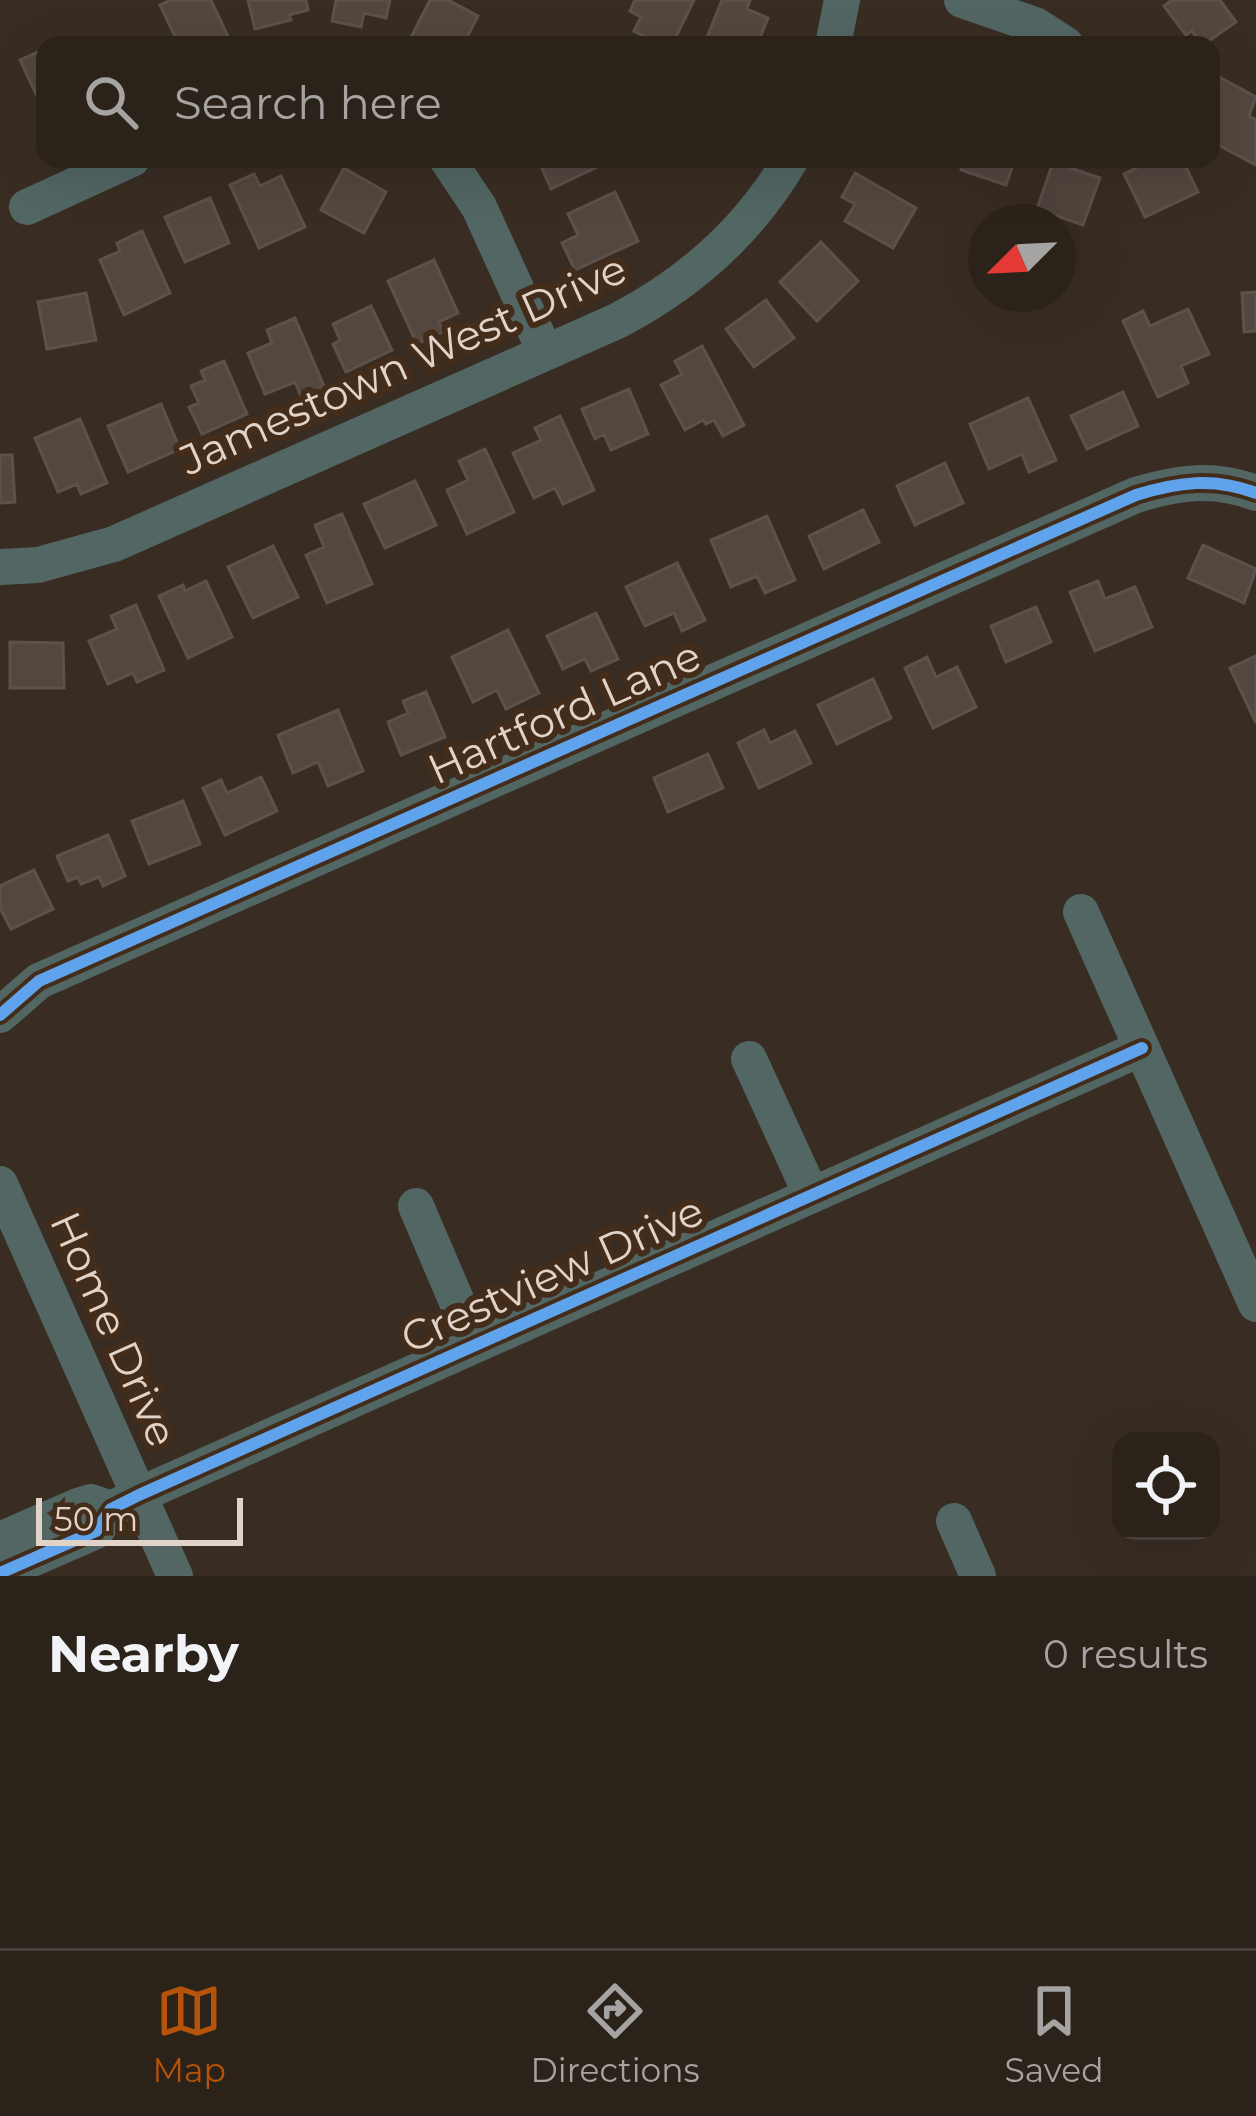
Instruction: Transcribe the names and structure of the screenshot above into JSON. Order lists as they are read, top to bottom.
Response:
{
  "streets": {
    "street": [
      "Jamestown West Drive",
      "Hartford Lane",
      "Crestview Drive",
      "Home Drive"
    ]
  },
  "crossings": [
    ["Crestview Drive", "Home Drive"]
  ],
  "scale_bar": "50 m",
  "north": "bottom left",
  "page": {
    "search": "Search here",
    "scale": "50 m",
    "heading": ["Nearby", "0 results"],
    "nav": ["Map", "Directions", "Saved"]
  }
}
